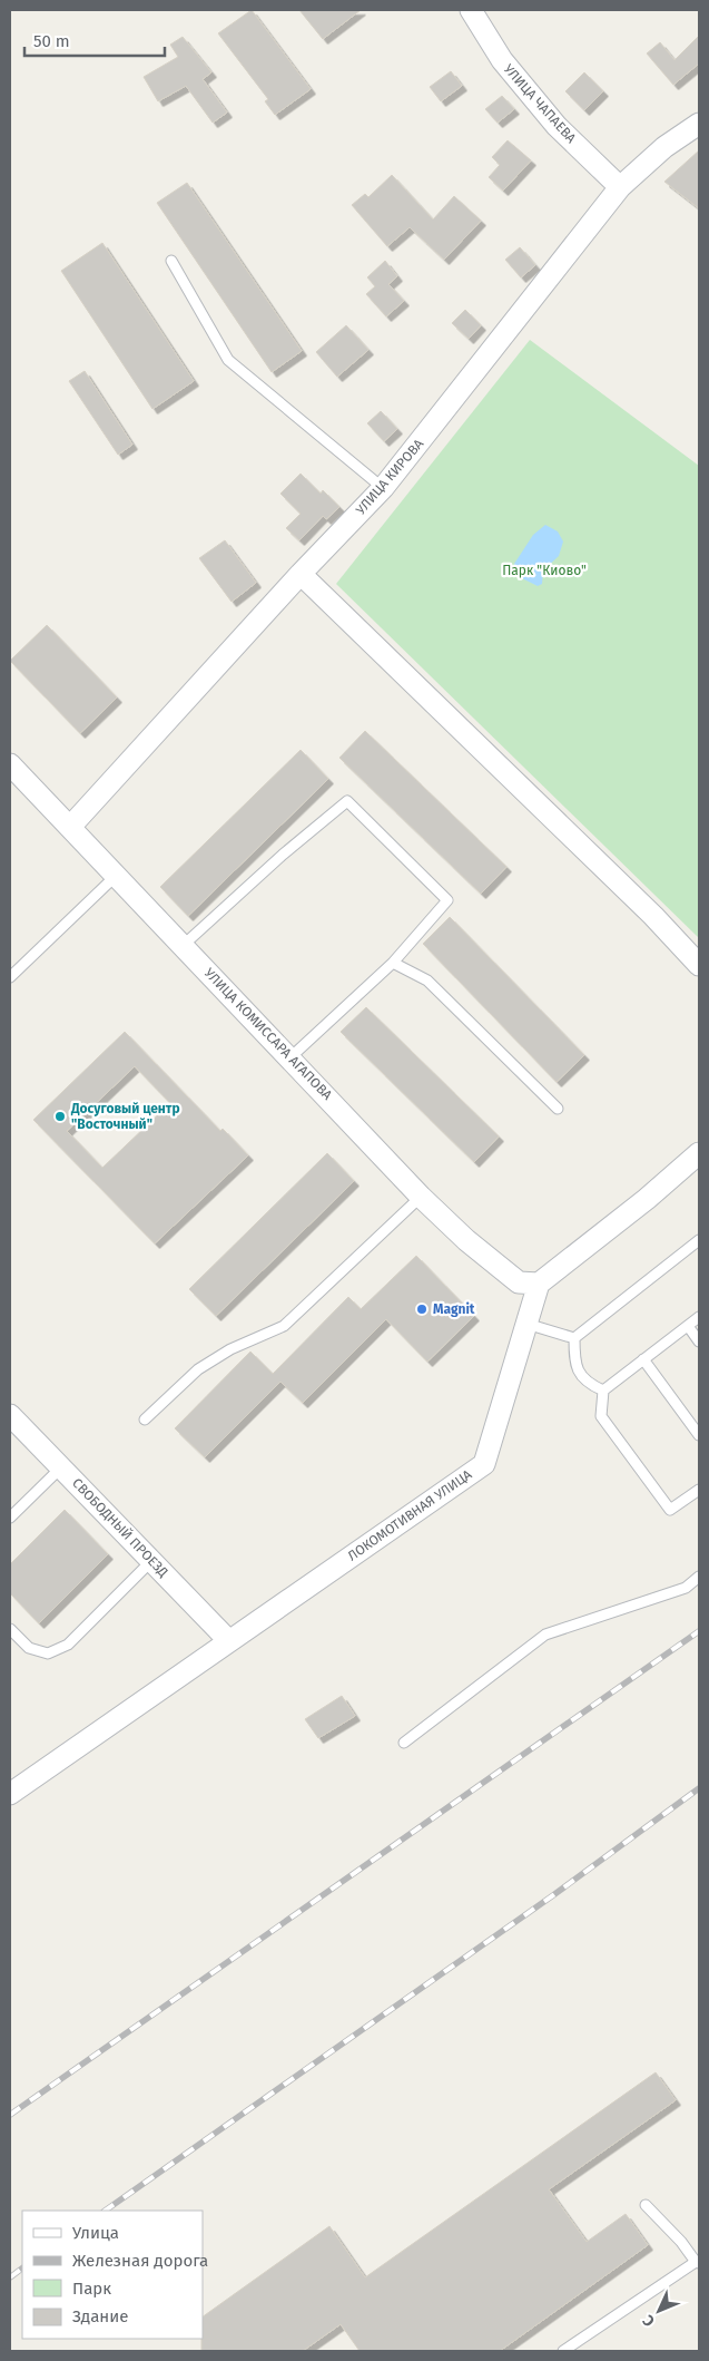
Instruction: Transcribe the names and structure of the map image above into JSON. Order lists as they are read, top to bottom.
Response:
{
  "streets": {
    "street": [
      "УЛИЦА ЧАПАЕВА",
      "УЛИЦА КИРОВА",
      "УЛИЦА КОМИССАРА АГАПОВА",
      "ЛОКОМОТИВНАЯ УЛИЦА",
      "СВОБОДНЫЙ ПРОЕЗД"
    ]
  },
  "crossings": [
    ["УЛИЦА ЧАПАЕВА", "УЛИЦА КИРОВА"],
    ["УЛИЦА КИРОВА", "УЛИЦА КОМИССАРА АГАПОВА"],
    ["УЛИЦА КОМИССАРА АГАПОВА", "ЛОКОМОТИВНАЯ УЛИЦА"],
    ["ЛОКОМОТИВНАЯ УЛИЦА", "СВОБОДНЫЙ ПРОЕЗД"]
  ],
  "parks": ["Парк \"Киово\""],
  "places": ["Досуговый центр \"Восточный\"", "Magnit"],
  "legend": [
    "Улица",
    "Железная дорога",
    "Парк",
    "Здание"
  ],
  "scale_bar": "50 m",
  "north": "bottom left"
}
